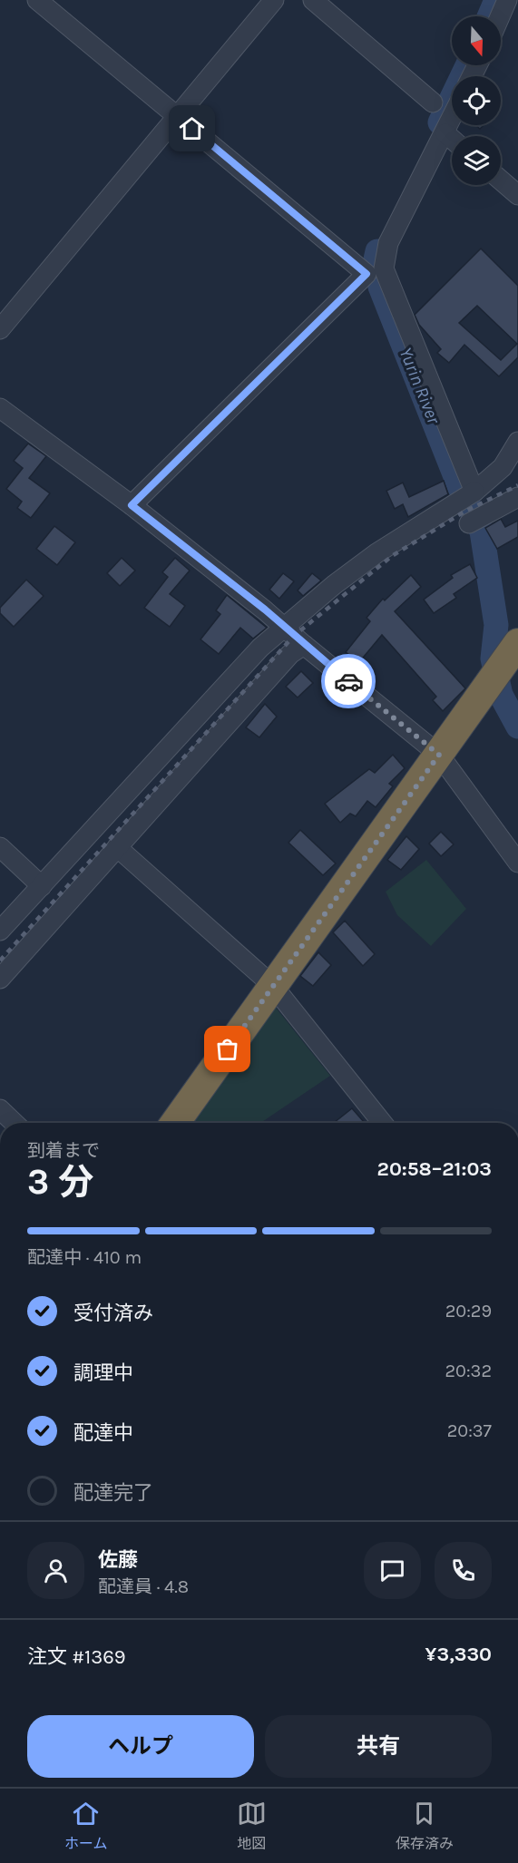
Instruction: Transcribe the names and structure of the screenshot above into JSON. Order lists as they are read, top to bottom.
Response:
{
  "water": ["Yurin River"],
  "north": "bottom",
  "page": {
    "heading": ["3 分", "到着まで", "20:58–21:03"],
    "panel": [
      "佐藤",
      "配達員 · 4.8",
      "注文 #1369",
      "¥3,330"
    ],
    "bar": "配達中 · 410 m",
    "list": [
      ["受付済み", "20:29"],
      ["調理中", "20:32"],
      ["配達中", "20:37"],
      "配達完了"
    ],
    "buttons": ["ヘルプ", "共有"],
    "tabs": ["ホーム", "地図", "保存済み"]
  }
}
